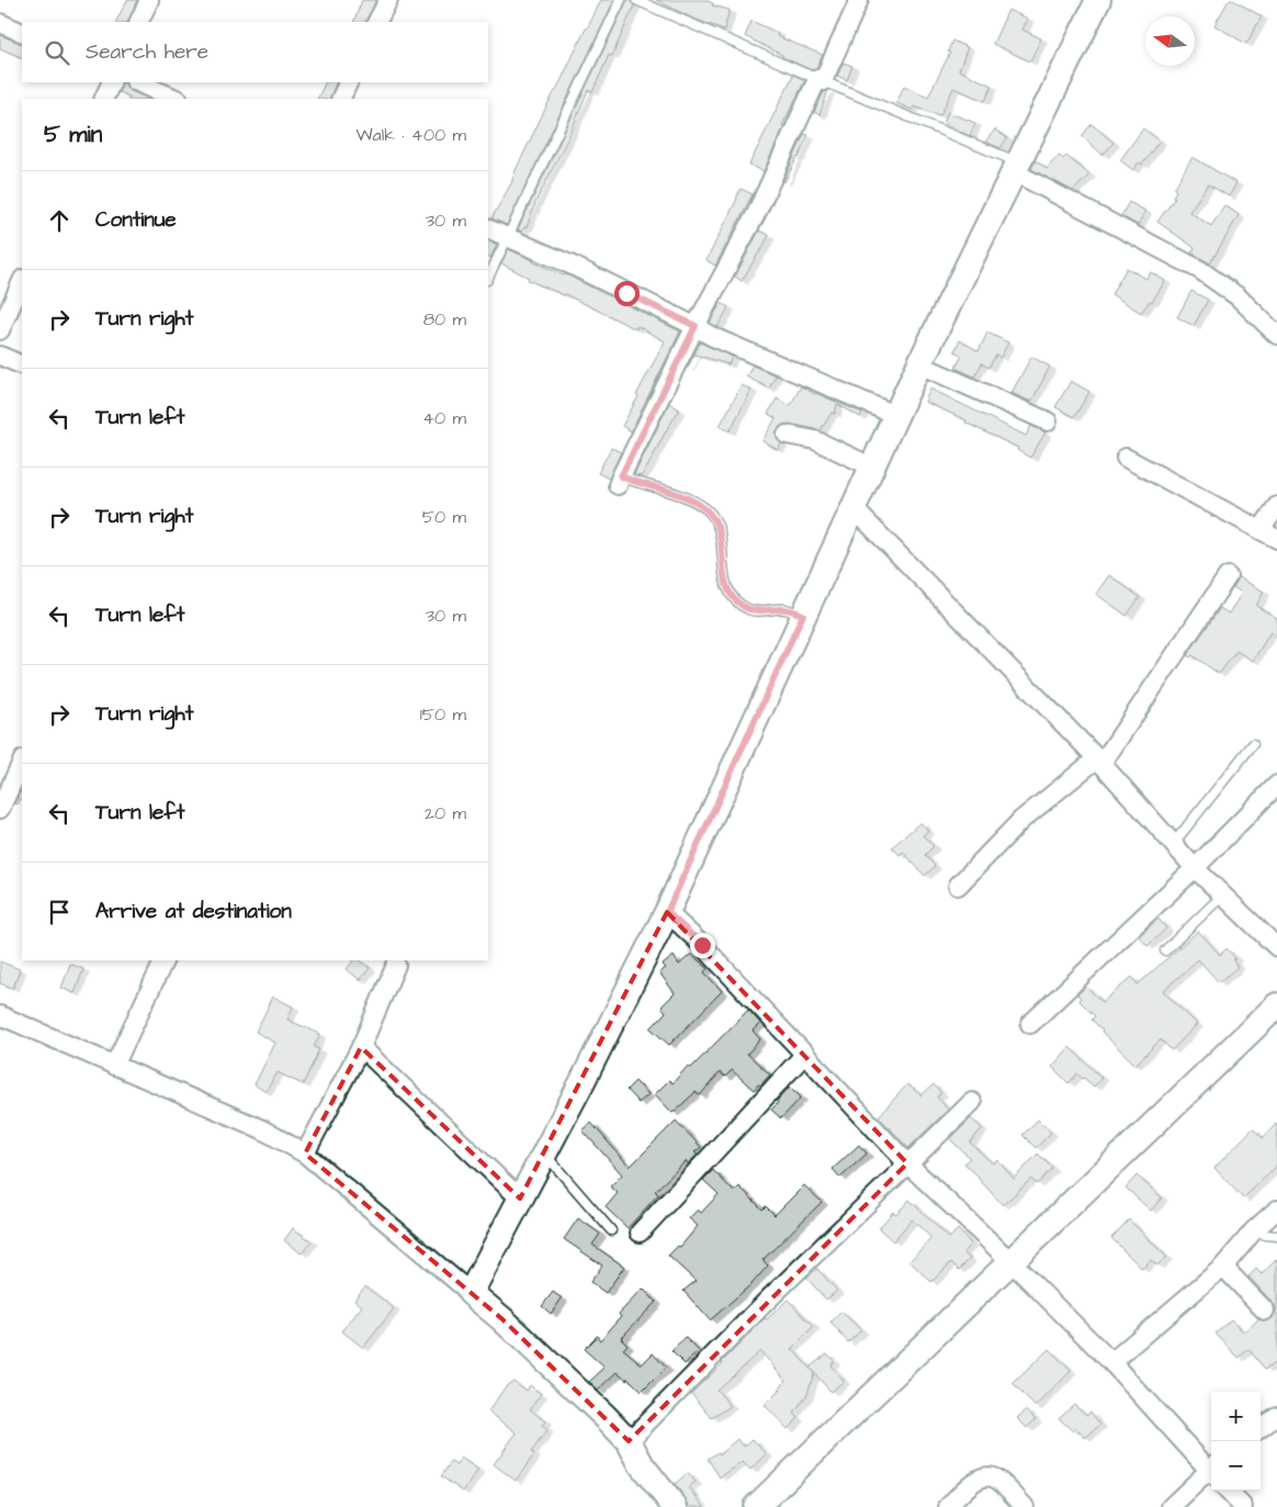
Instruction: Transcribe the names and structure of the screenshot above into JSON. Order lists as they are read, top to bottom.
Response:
{
  "north": "left",
  "page": {
    "search": "Search here",
    "heading": ["5 min", "Walk · 400 m"],
    "list": [
      ["Continue", "30 m"],
      ["Turn right", "80 m"],
      ["Turn left", "40 m"],
      ["Turn right", "50 m"],
      ["Turn left", "30 m"],
      ["Turn right", "150 m"],
      ["Turn left", "20 m"],
      "Arrive at destination"
    ],
    "map_buttons": ["+", "−"]
  }
}
